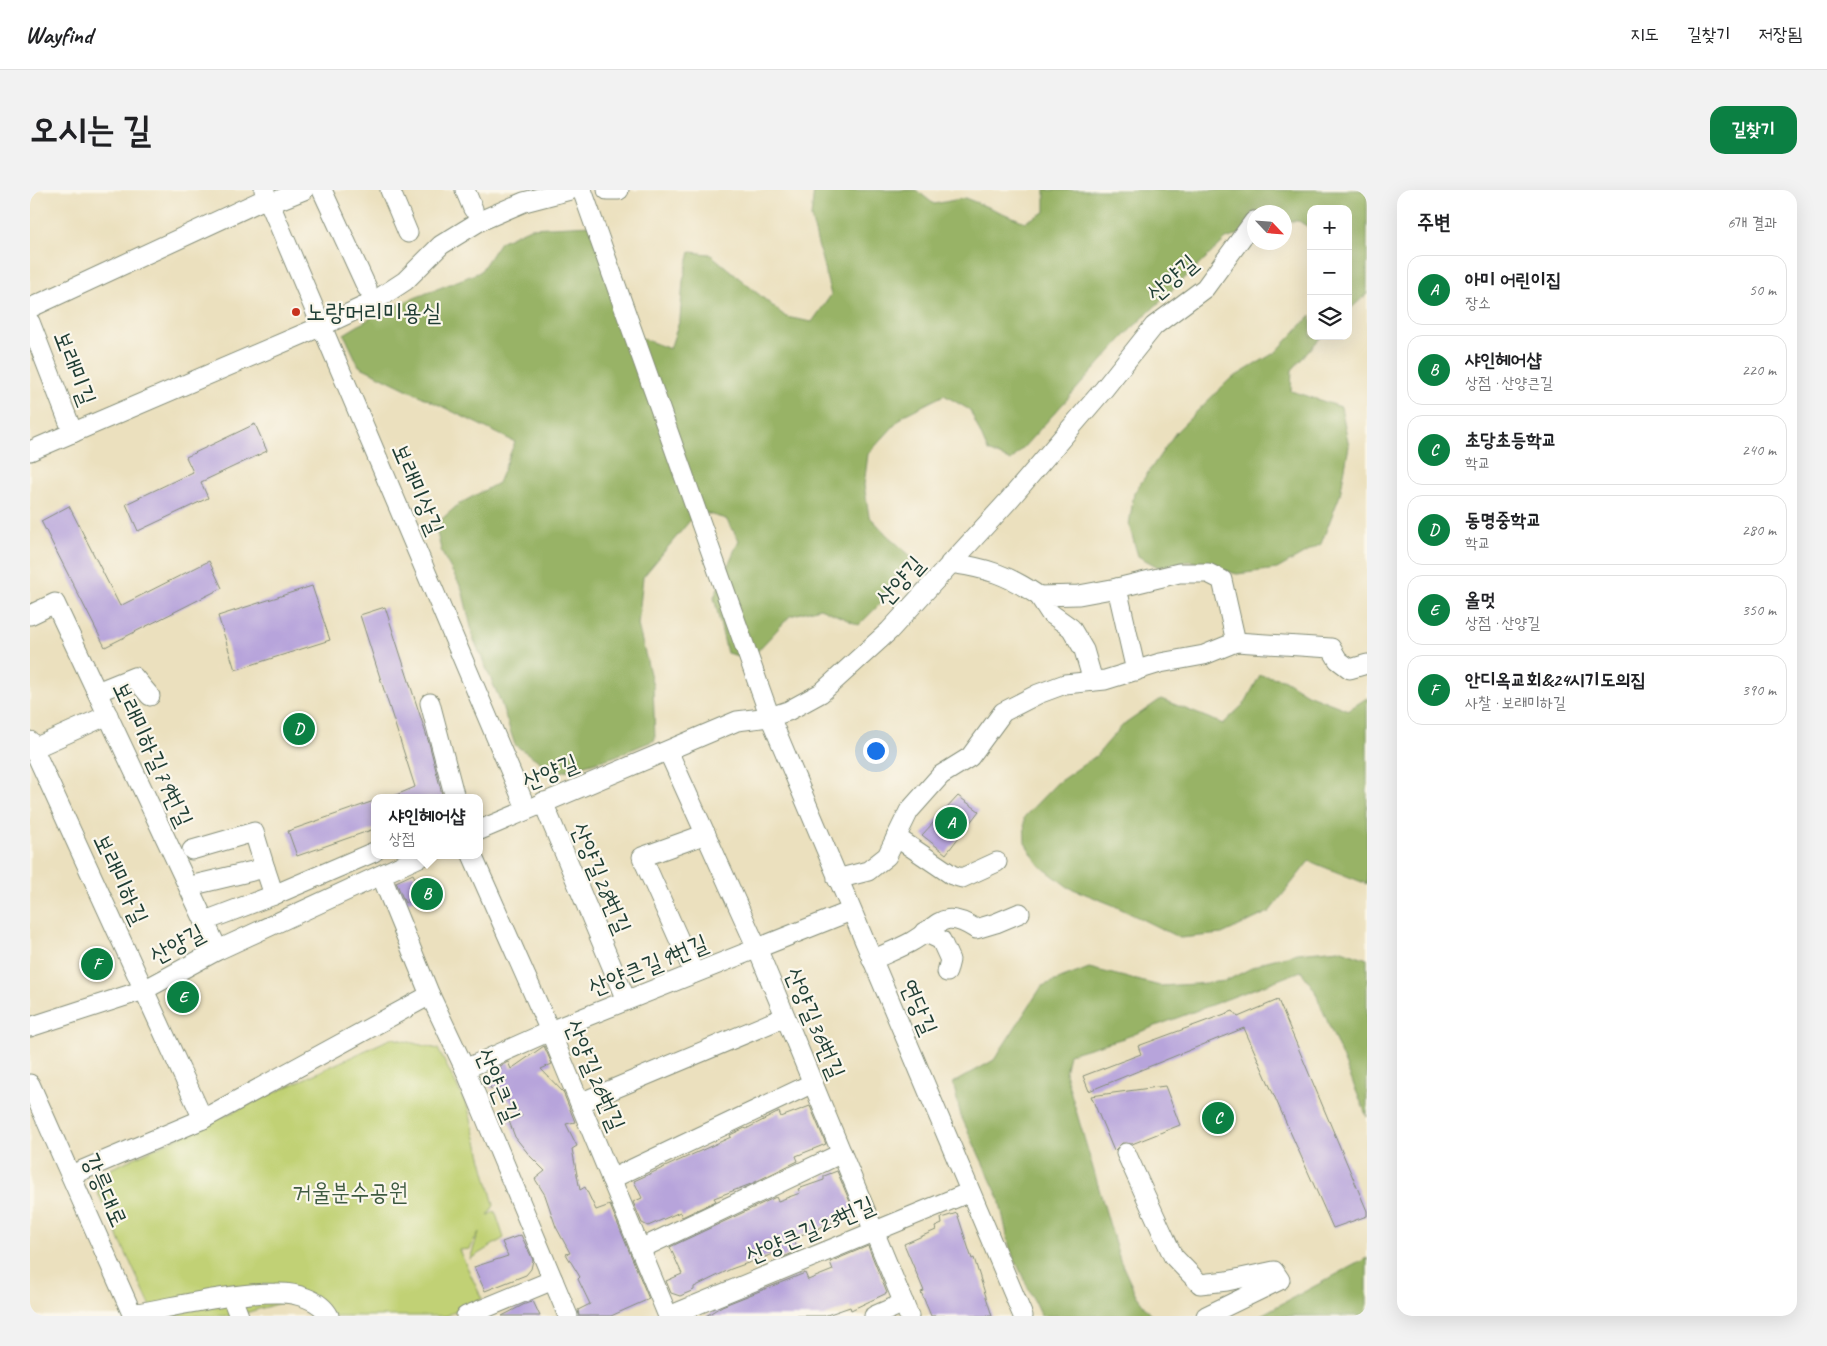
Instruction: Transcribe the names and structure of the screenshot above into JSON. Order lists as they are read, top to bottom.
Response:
{
  "streets": {
    "street": [
      "산양길",
      "보래미길",
      "보래미상길",
      "보래미하길79번길",
      "산양길28번길",
      "보래미하길",
      "산양큰길9번길",
      "연당길",
      "산양길36번길",
      "산양길26번길",
      "산양큰길",
      "강릉대로",
      "산양큰길23번길"
    ]
  },
  "crossings": [
    ["산양길", "보래미상길"],
    ["산양길", "보래미하길79번길"],
    ["산양길", "산양길28번길"],
    ["산양길", "보래미하길"],
    ["산양길", "연당길"],
    ["산양길", "산양길36번길"],
    ["산양길", "산양큰길"],
    ["보래미상길", "산양길28번길"],
    ["산양길28번길", "산양큰길9번길"],
    ["산양큰길9번길", "연당길"],
    ["산양큰길9번길", "산양길36번길"],
    ["산양큰길9번길", "산양길26번길"],
    ["산양큰길9번길", "산양큰길"],
    ["연당길", "산양큰길23번길"],
    ["산양길36번길", "산양큰길23번길"],
    ["산양길26번길", "산양큰길23번길"]
  ],
  "parks": ["거울분수공원"],
  "places": ["노랑머리미용실"],
  "north": "bottom right",
  "page": {
    "header": "Wayfind",
    "nav": ["지도", "길찾기", "저장됨"],
    "buttons": "길찾기",
    "title": "오시는 길",
    "heading": ["주변", "6개 결과"],
    "map_buttons": ["+", "−"],
    "list": [
      {
        "mark": "A",
        "name": "아미 어린이집",
        "note": "장소",
        "value": "50 m"
      },
      {
        "mark": "B",
        "name": "샤인헤어샵",
        "note": "상점 · 산양큰길",
        "value": "220 m"
      },
      {
        "mark": "C",
        "name": "초당초등학교",
        "note": "학교",
        "value": "240 m"
      },
      {
        "mark": "D",
        "name": "동명중학교",
        "note": "학교",
        "value": "280 m"
      },
      {
        "mark": "E",
        "name": "올멋",
        "note": "상점 · 산양길",
        "value": "350 m"
      },
      {
        "mark": "F",
        "name": "안디옥교회&24시기도의집",
        "note": "사찰 · 보래미하길",
        "value": "390 m"
      }
    ],
    "pins": [
      "D",
      "A",
      "B",
      "F",
      "E",
      "C"
    ],
    "popup": ["샤인헤어샵", "상점"]
  }
}
